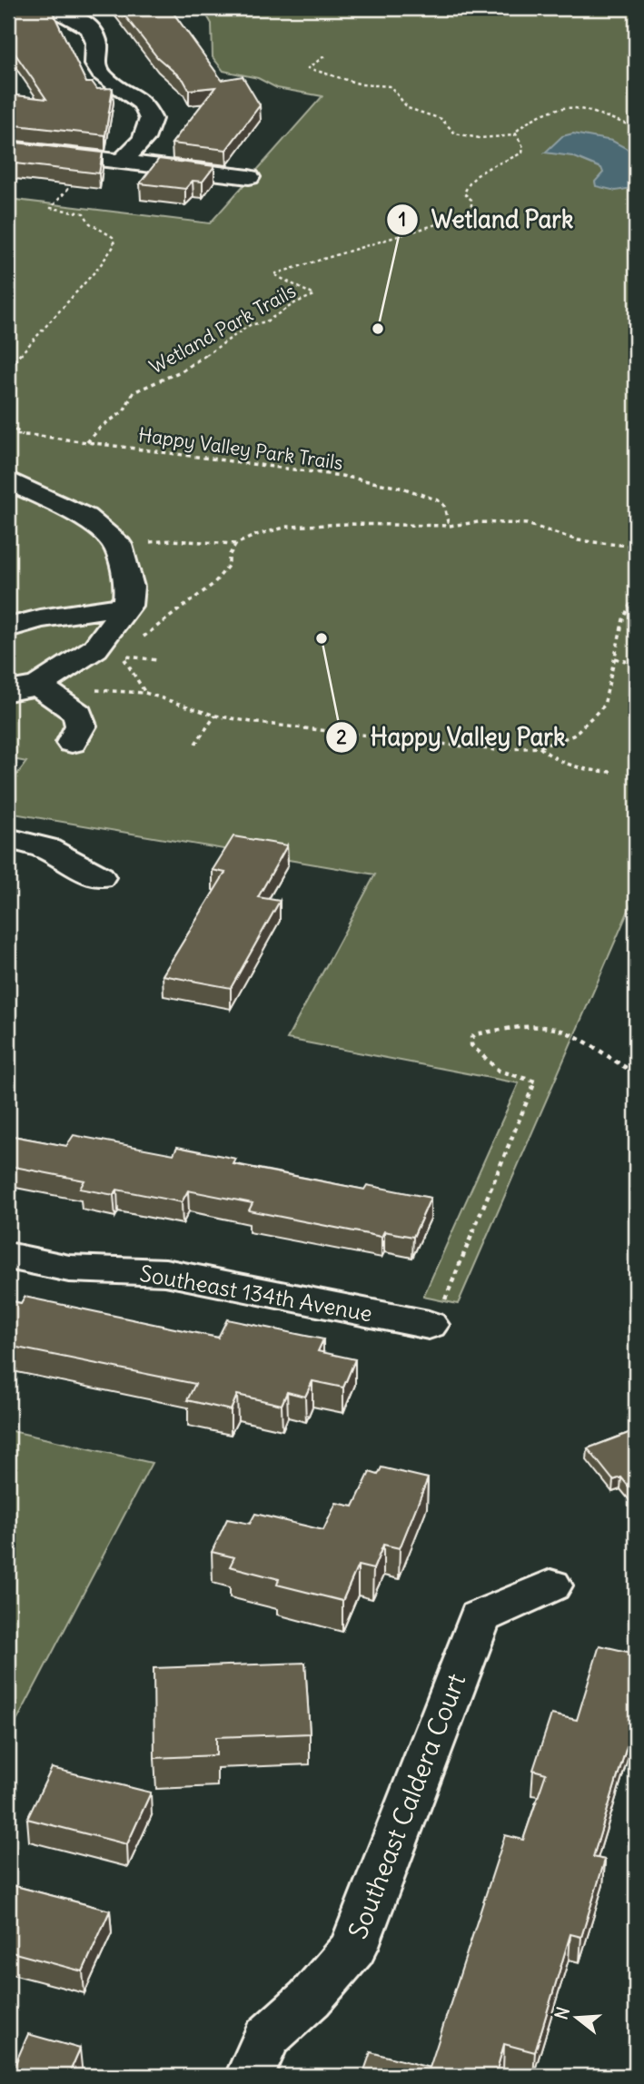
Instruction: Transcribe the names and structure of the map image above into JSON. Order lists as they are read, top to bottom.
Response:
{
  "streets": {
    "street": ["Southeast 134th Avenue", "Southeast Caldera Court"],
    "path": ["Wetland Park Trails", "Happy Valley Park Trails"]
  },
  "crossings": [
    ["Wetland Park Trails", "Happy Valley Park Trails"]
  ],
  "places": ["Wetland Park", "Happy Valley Park"],
  "north": "left"
}
